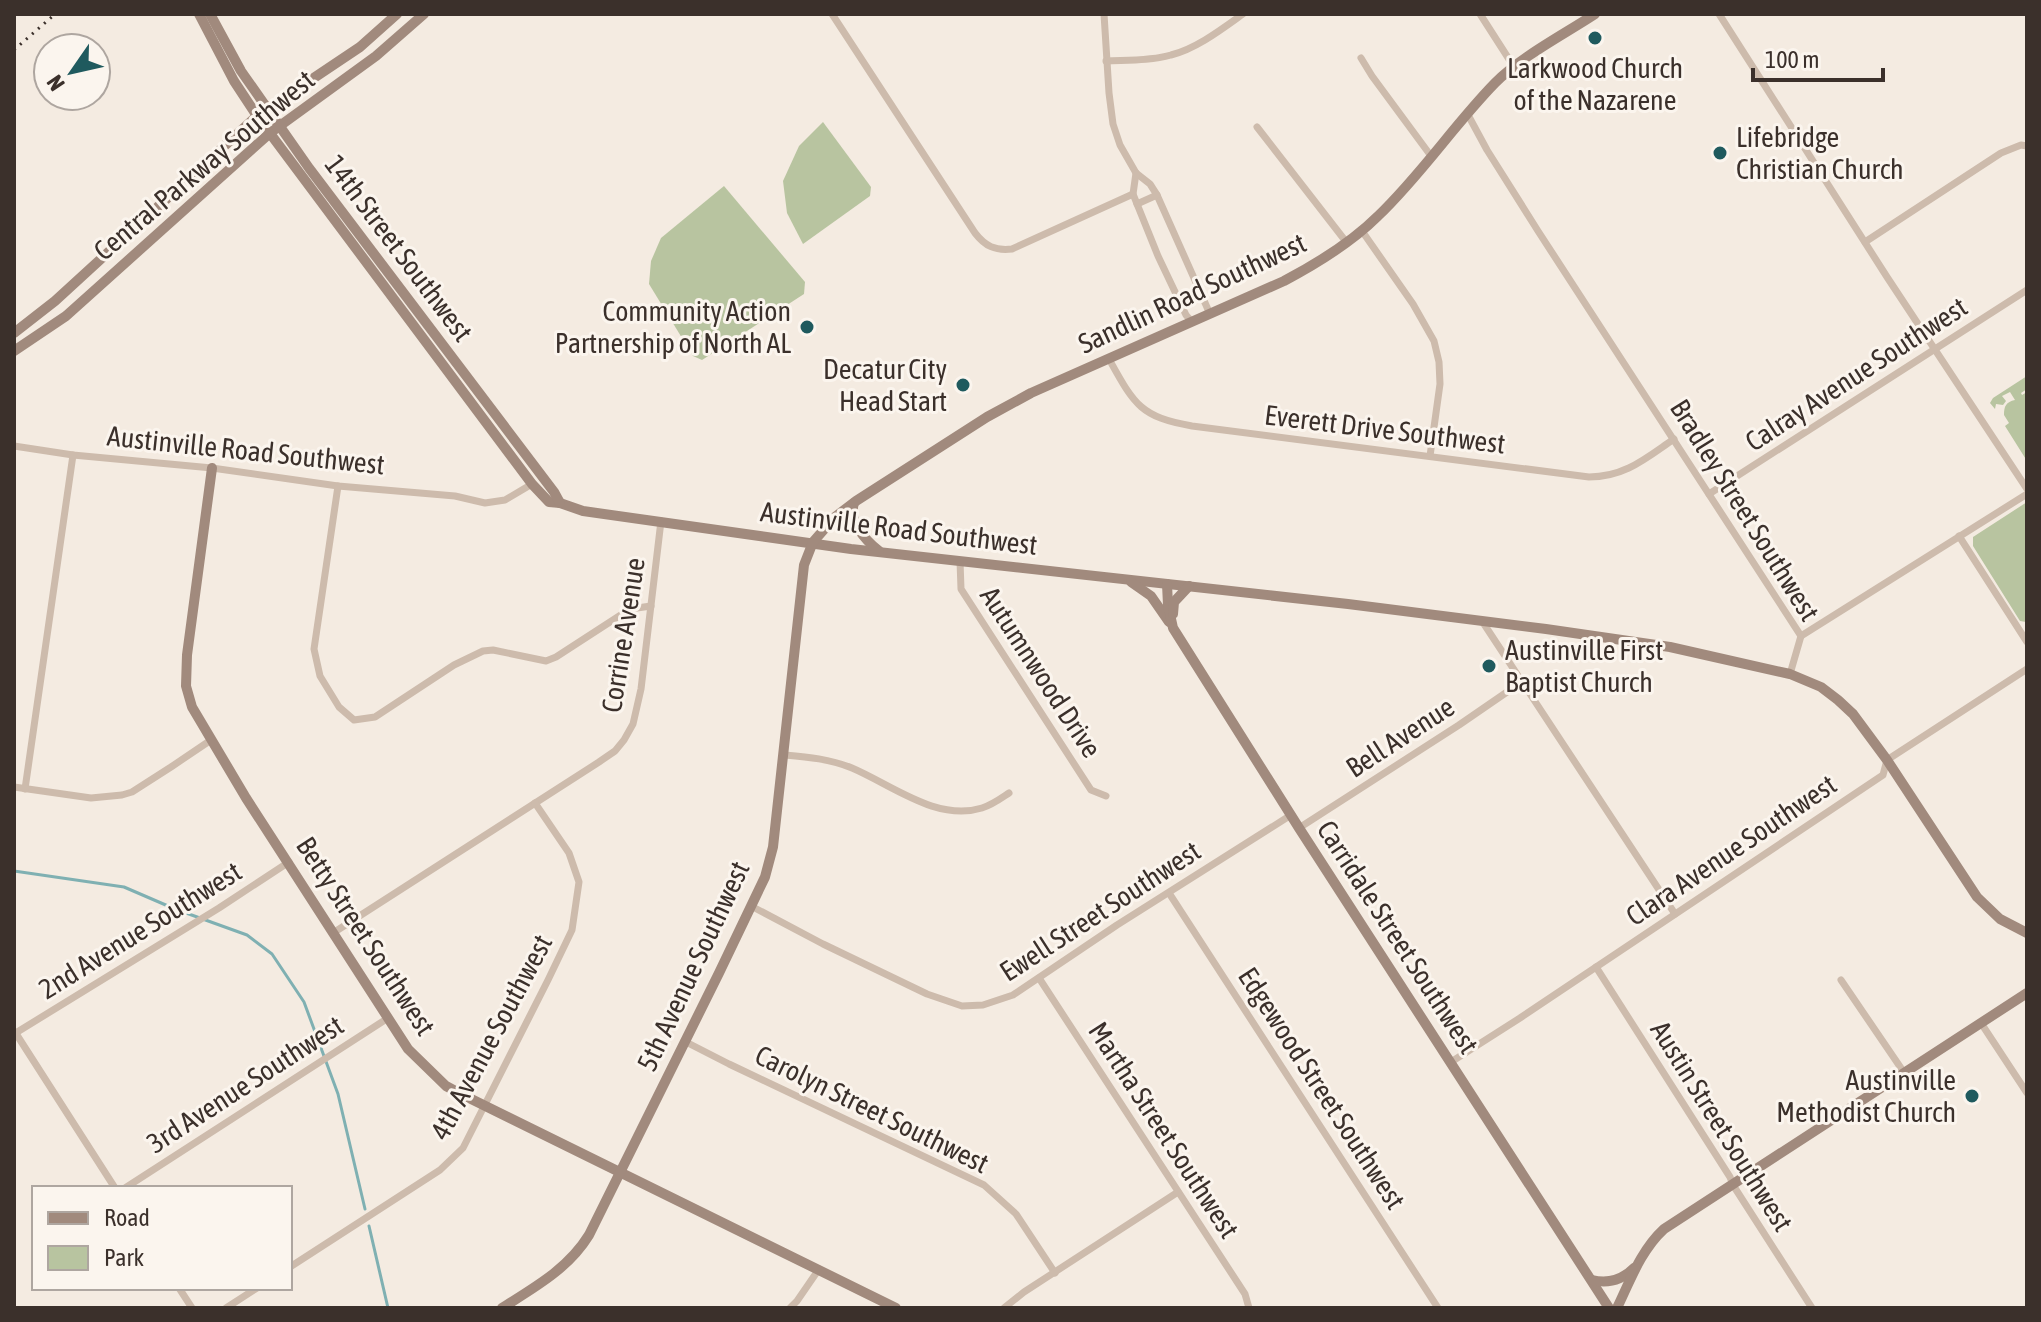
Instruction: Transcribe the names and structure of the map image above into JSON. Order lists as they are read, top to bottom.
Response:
{
  "streets": {
    "street": [
      "Central Parkway Southwest",
      "14th Street Southwest",
      "Sandlin Road Southwest",
      "Calray Avenue Southwest",
      "Everett Drive Southwest",
      "Austinville Road Southwest",
      "Bradley Street Southwest",
      "Corrine Avenue",
      "Autumnwood Drive",
      "Bell Avenue",
      "Clara Avenue Southwest",
      "Ewell Street Southwest",
      "2nd Avenue Southwest",
      "Betty Street Southwest",
      "Carridale Street Southwest",
      "5th Avenue Southwest",
      "4th Avenue Southwest",
      "3rd Avenue Southwest",
      "Edgewood Street Southwest",
      "Carolyn Street Southwest",
      "Austin Street Southwest",
      "Martha Street Southwest"
    ]
  },
  "crossings": [
    ["Central Parkway Southwest", "14th Street Southwest"],
    ["14th Street Southwest", "Austinville Road Southwest"],
    ["Sandlin Road Southwest", "Everett Drive Southwest"],
    ["Sandlin Road Southwest", "Austinville Road Southwest"],
    ["Sandlin Road Southwest", "Bradley Street Southwest"],
    ["Sandlin Road Southwest", "5th Avenue Southwest"],
    ["Calray Avenue Southwest", "Bradley Street Southwest"],
    ["Everett Drive Southwest", "Bradley Street Southwest"],
    ["Austinville Road Southwest", "Bradley Street Southwest"],
    ["Austinville Road Southwest", "Corrine Avenue"],
    ["Austinville Road Southwest", "Autumnwood Drive"],
    ["Austinville Road Southwest", "Betty Street Southwest"],
    ["Austinville Road Southwest", "Carridale Street Southwest"],
    ["Austinville Road Southwest", "5th Avenue Southwest"],
    ["Corrine Avenue", "Betty Street Southwest"],
    ["Corrine Avenue", "4th Avenue Southwest"],
    ["Bell Avenue", "Carridale Street Southwest"],
    ["Clara Avenue Southwest", "Carridale Street Southwest"],
    ["Clara Avenue Southwest", "Austin Street Southwest"],
    ["Ewell Street Southwest", "Carridale Street Southwest"],
    ["Ewell Street Southwest", "5th Avenue Southwest"],
    ["Ewell Street Southwest", "Edgewood Street Southwest"],
    ["Ewell Street Southwest", "Martha Street Southwest"],
    ["2nd Avenue Southwest", "Betty Street Southwest"],
    ["Betty Street Southwest", "5th Avenue Southwest"],
    ["Betty Street Southwest", "4th Avenue Southwest"],
    ["Betty Street Southwest", "3rd Avenue Southwest"],
    ["5th Avenue Southwest", "Carolyn Street Southwest"]
  ],
  "places": [
    "Larkwood Church of the Nazarene",
    "Lifebridge Christian Church",
    "Community Action Partnership of North AL",
    "Decatur City Head Start",
    "Austinville First Baptist Church",
    "Austinville Methodist Church"
  ],
  "legend": ["Road", "Park"],
  "scale_bar": "100 m",
  "north": "bottom left"
}
